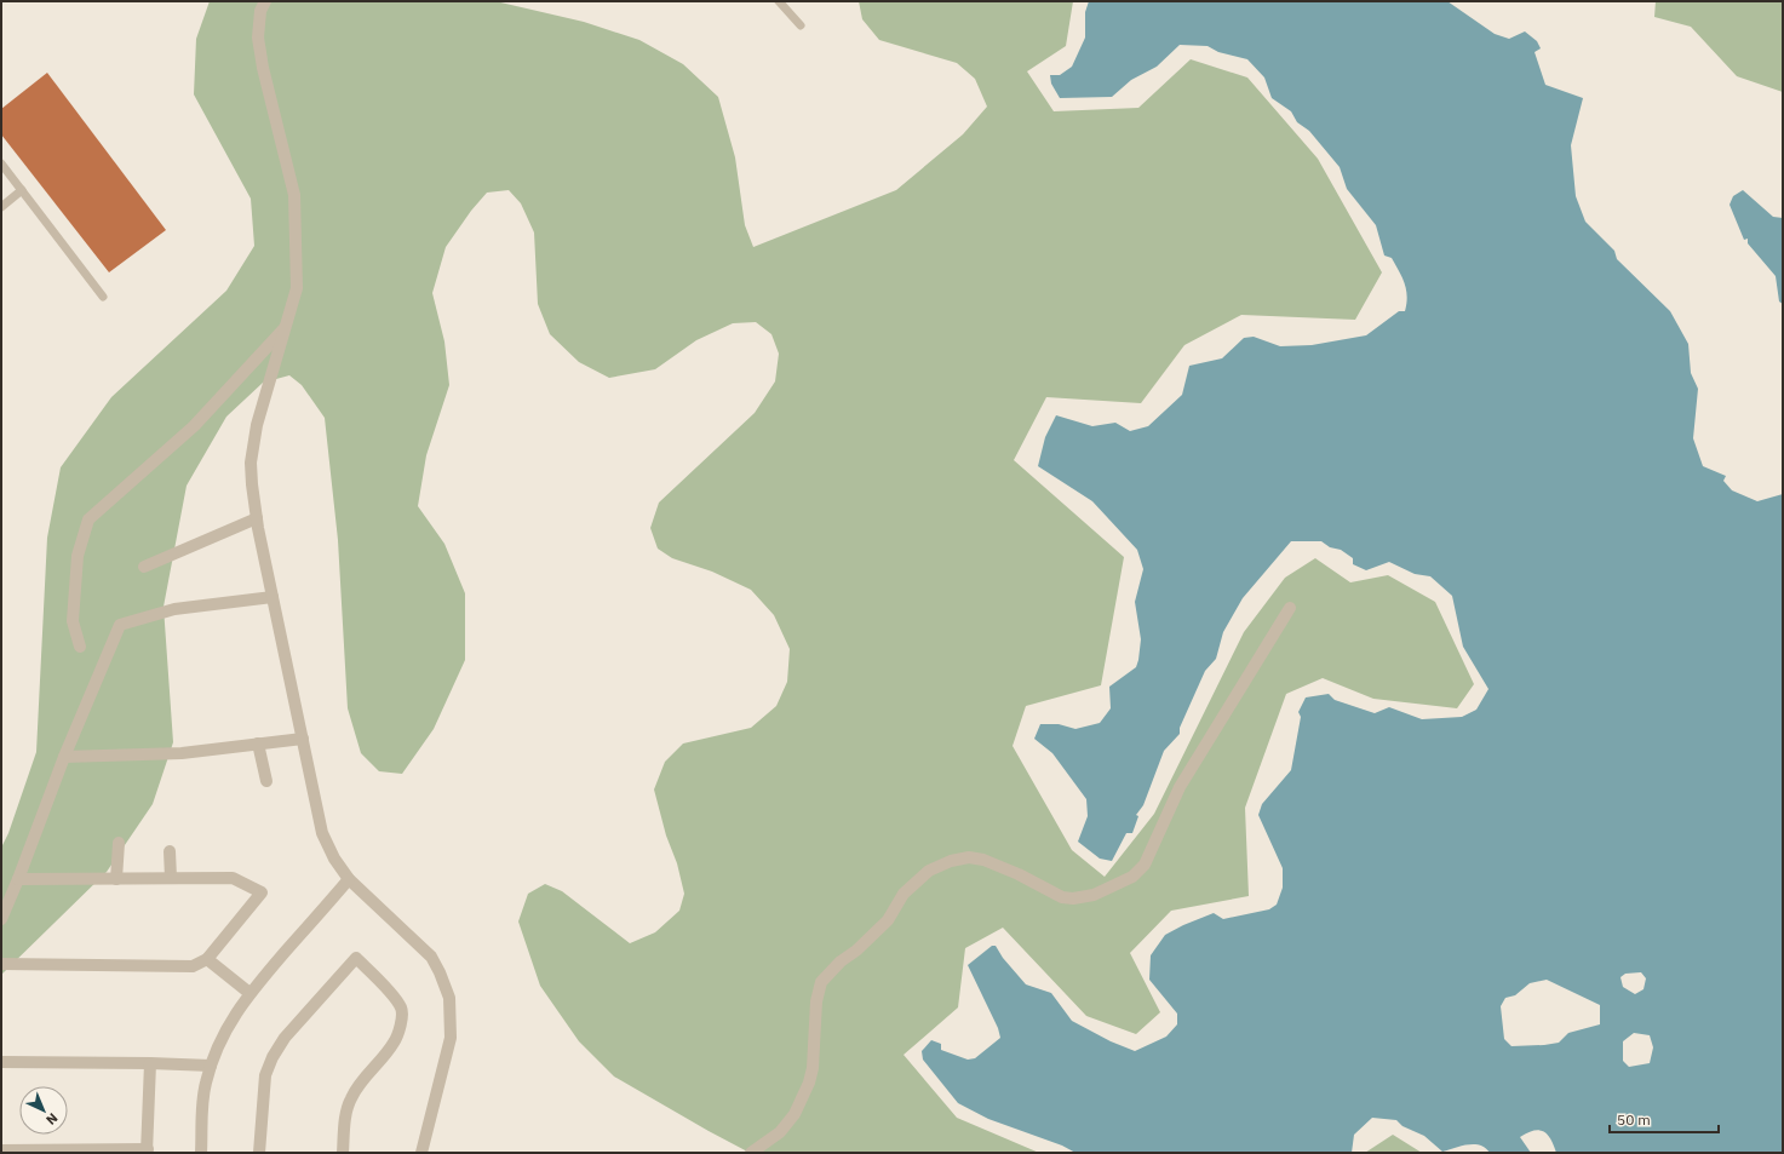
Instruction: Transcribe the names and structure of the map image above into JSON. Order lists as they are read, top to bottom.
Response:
{
  "scale_bar": "50 m",
  "north": "bottom right"
}
